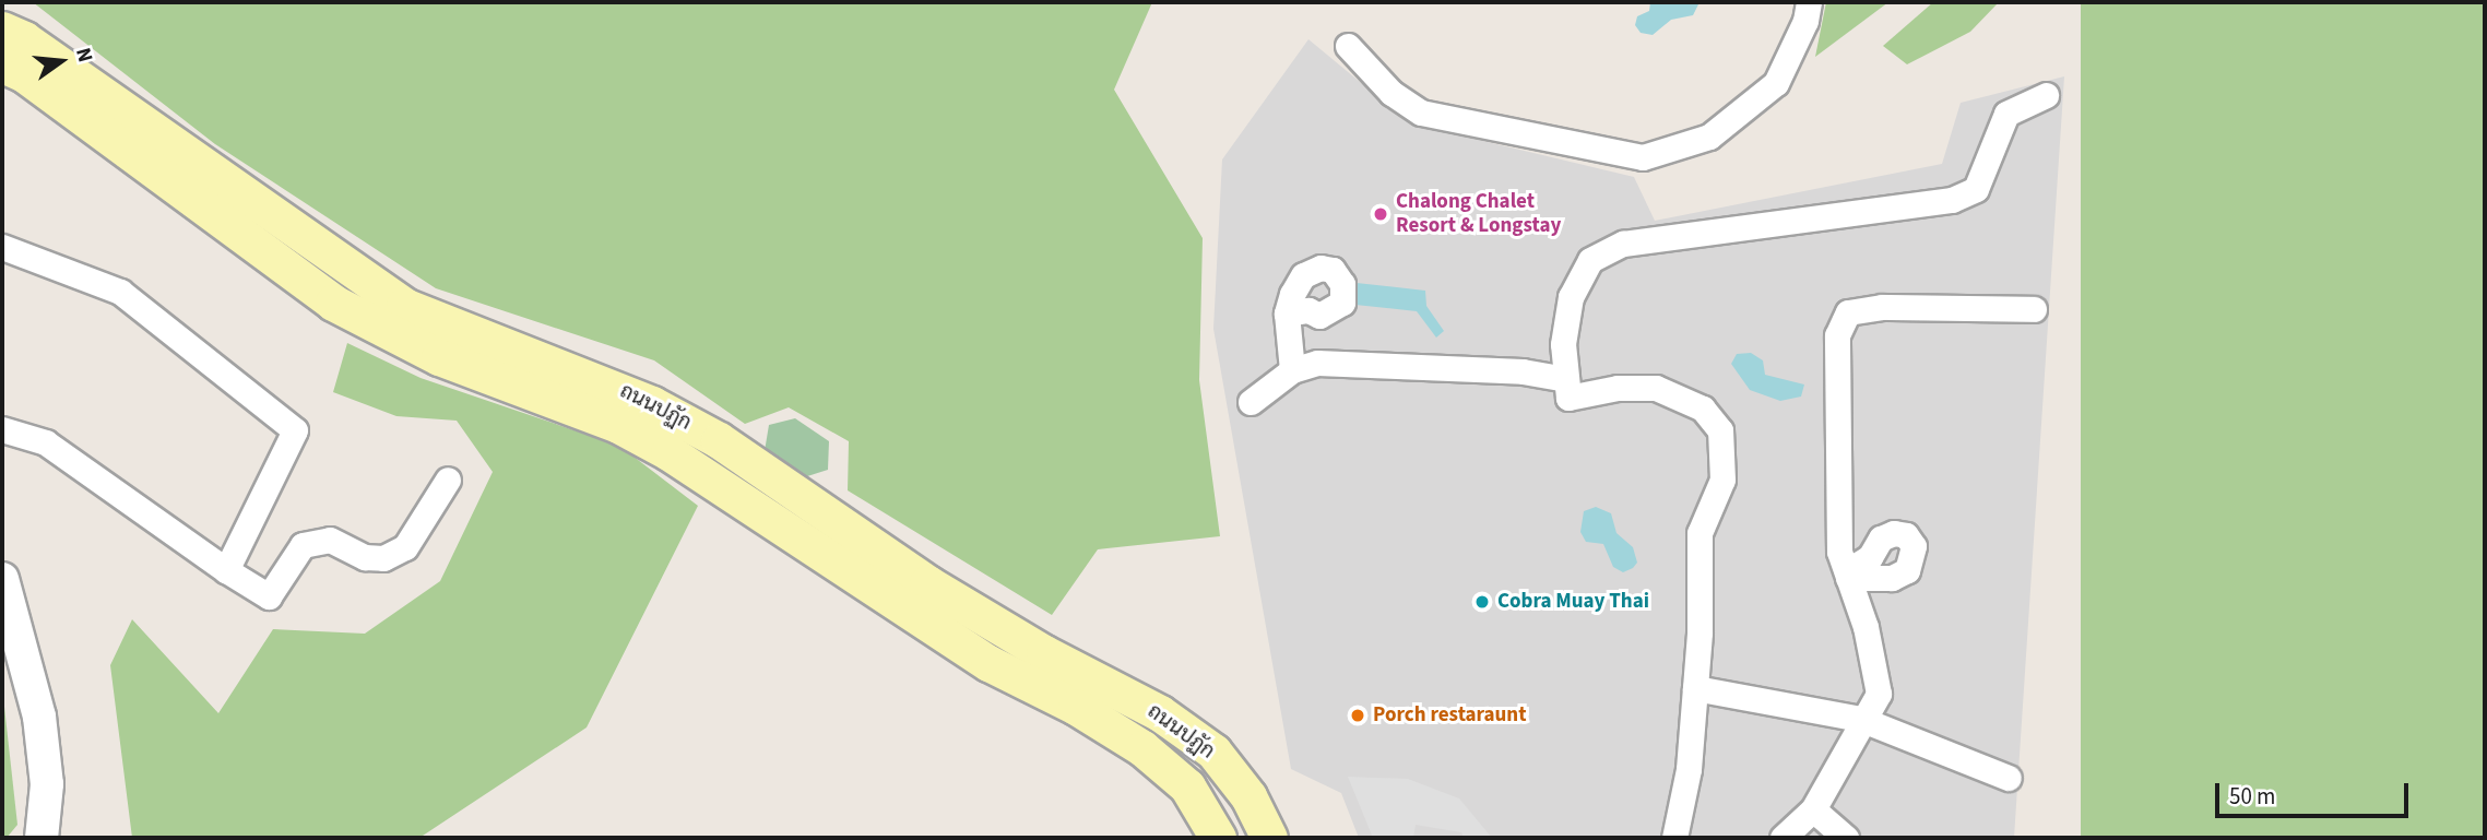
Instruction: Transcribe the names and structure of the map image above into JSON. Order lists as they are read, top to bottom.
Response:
{
  "streets": {
    "main road": ["ถนนปฏัก"]
  },
  "places": ["Chalong Chalet Resort & Longstay", "Cobra Muay Thai", "Porch restaraunt"],
  "scale_bar": "50 m",
  "north": "right"
}
